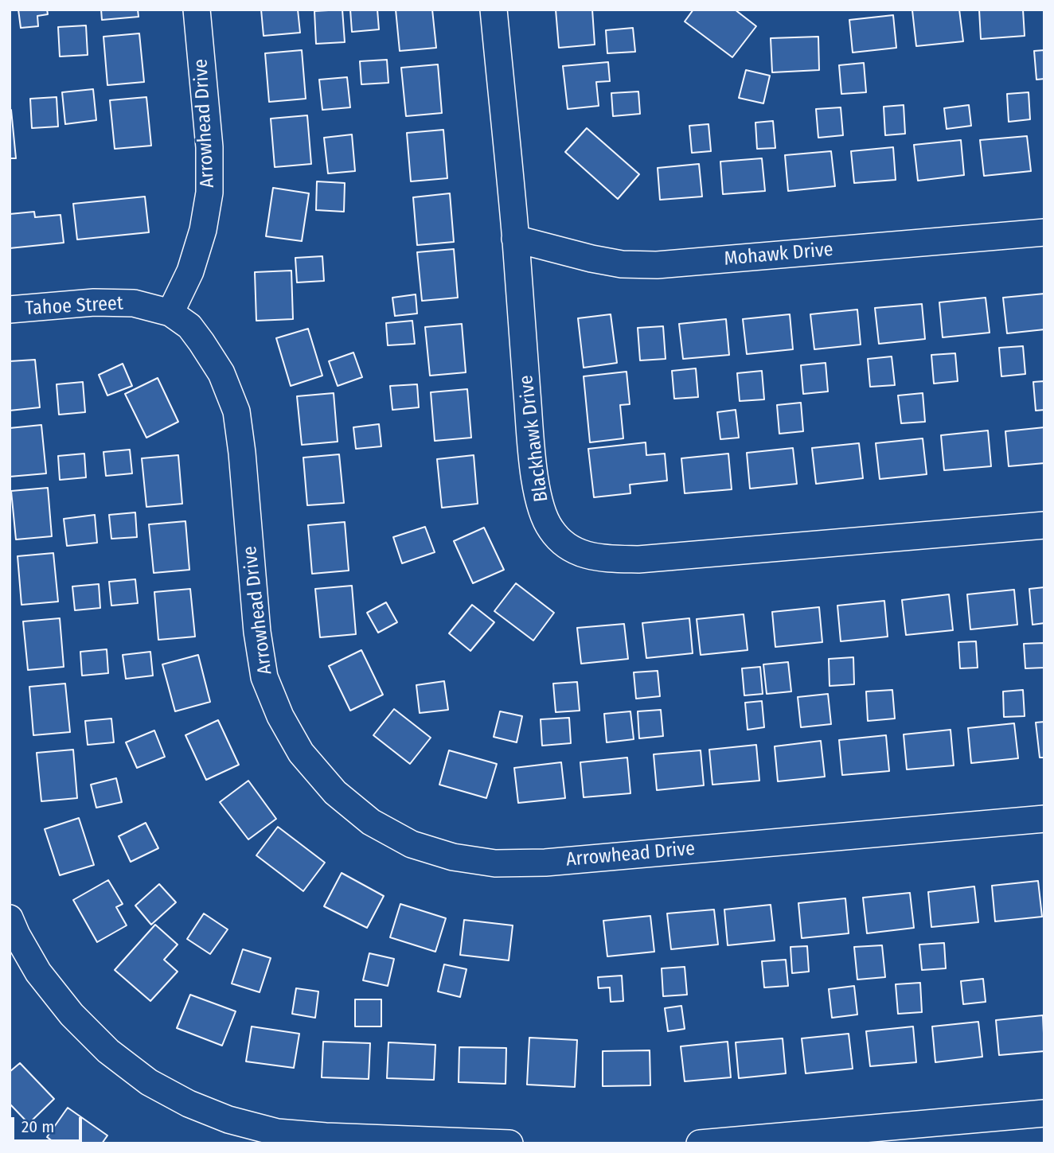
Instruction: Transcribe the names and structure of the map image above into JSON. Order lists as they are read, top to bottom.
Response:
{
  "streets": {
    "street": [
      "Arrowhead Drive",
      "Mohawk Drive",
      "Tahoe Street",
      "Blackhawk Drive"
    ]
  },
  "crossings": [
    ["Arrowhead Drive", "Tahoe Street"],
    ["Mohawk Drive", "Blackhawk Drive"]
  ],
  "scale_bar": "20 m"
}
